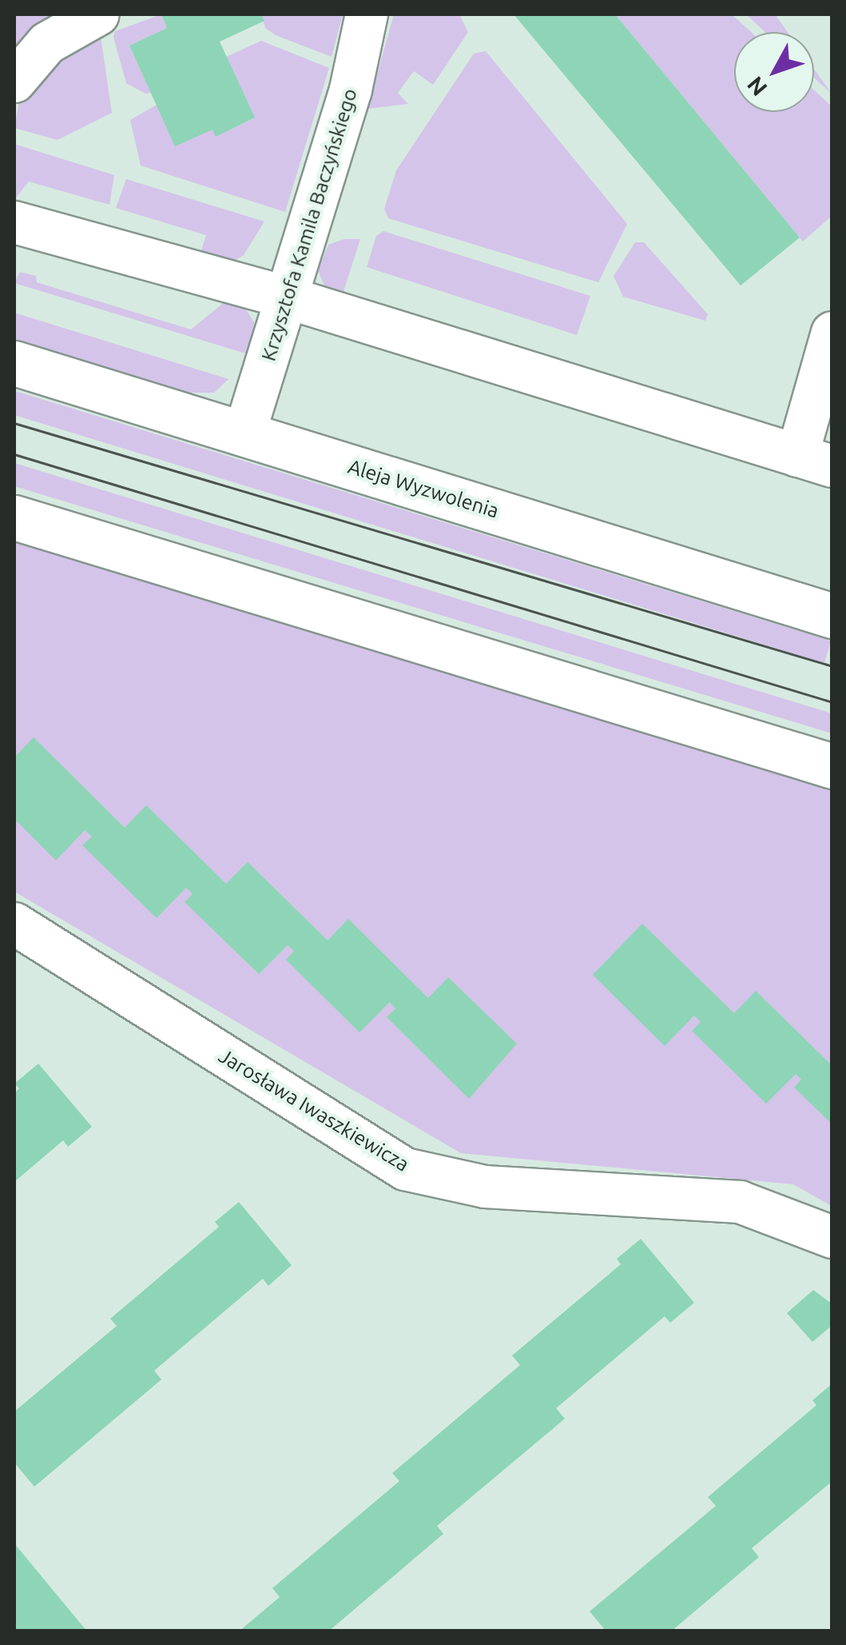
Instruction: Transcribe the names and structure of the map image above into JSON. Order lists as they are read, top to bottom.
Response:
{
  "streets": {
    "main road": ["Aleja Wyzwolenia"],
    "street": ["Krzysztofa Kamila Baczyńskiego", "Jarosława Iwaszkiewicza"]
  },
  "crossings": [
    ["Krzysztofa Kamila Baczyńskiego", "Aleja Wyzwolenia"]
  ],
  "north": "bottom left"
}
